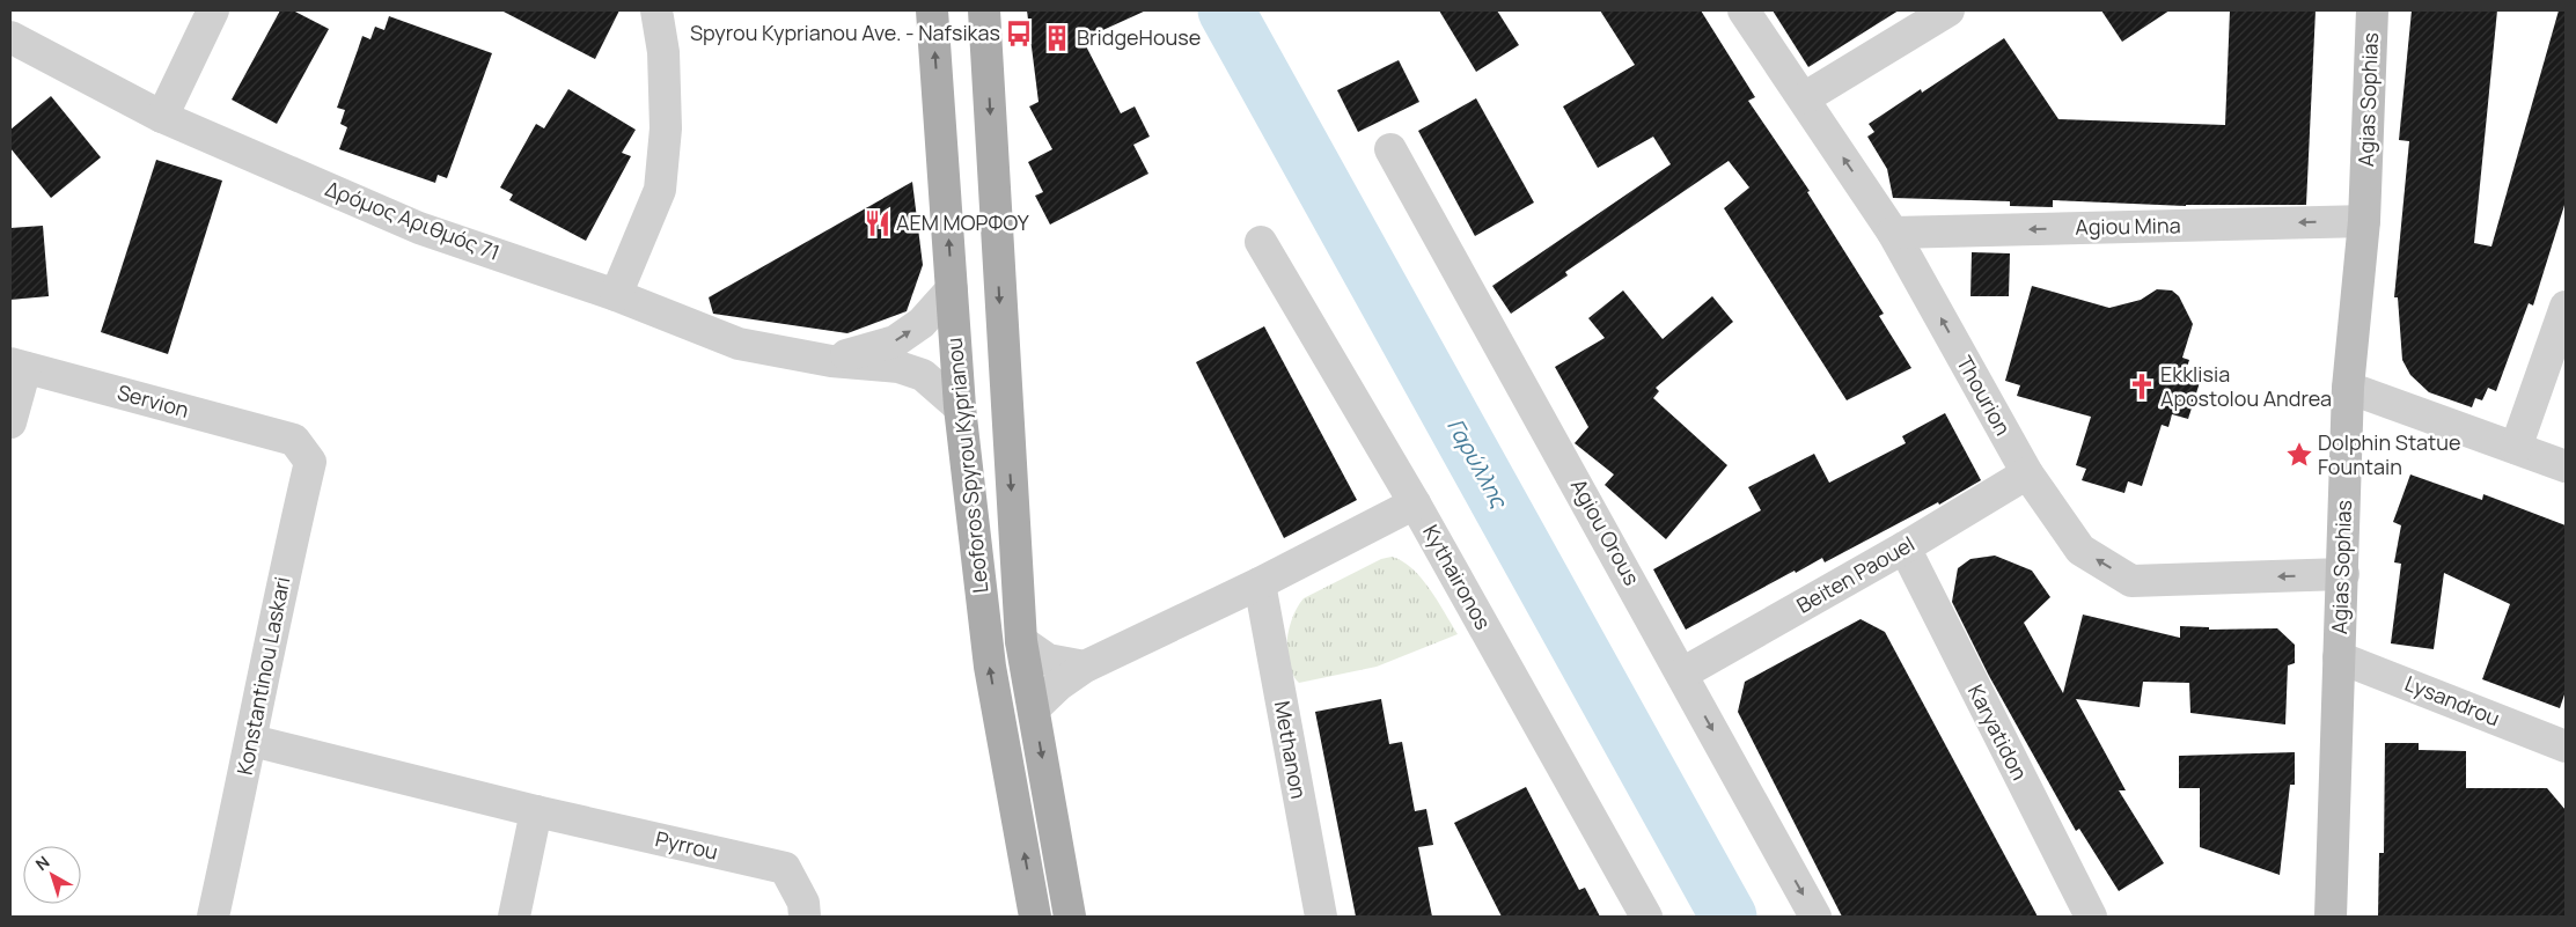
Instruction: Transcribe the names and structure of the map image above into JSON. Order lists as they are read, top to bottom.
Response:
{
  "streets": {
    "main road": ["Leoforos Spyrou Kyprianou"],
    "street": [
      "Agias Sophias",
      "Δρόμος Αριθμός 71",
      "Agiou Mina",
      "Thourion",
      "Servion",
      "Agiou Orous",
      "Beiten Paouel",
      "Kythaironos",
      "Konstantinou Laskari",
      "Lysandrou",
      "Karyatidon",
      "Methanon",
      "Pyrrou"
    ]
  },
  "crossings": [
    ["Agias Sophias", "Agiou Mina"],
    ["Agias Sophias", "Thourion"],
    ["Agias Sophias", "Lysandrou"],
    ["Δρόμος Αριθμός 71", "Leoforos Spyrou Kyprianou"],
    ["Agiou Mina", "Thourion"],
    ["Thourion", "Beiten Paouel"],
    ["Servion", "Konstantinou Laskari"],
    ["Agiou Orous", "Beiten Paouel"],
    ["Beiten Paouel", "Karyatidon"],
    ["Konstantinou Laskari", "Pyrrou"]
  ],
  "one_way": ["Agiou Mina", "Thourion"],
  "water": ["Γαρύλλης"],
  "places": {
    "bus stop": ["Spyrou Kyprianou Ave. - Nafsikas"],
    "building": ["BridgeHouse"],
    "restaurant": ["ΑΕΜ ΜΟΡΦΟΥ"],
    "church": ["Ekklisia Apostolou Andrea"],
    "place": ["Dolphin Statue Fountain"]
  },
  "north": "top left"
}
